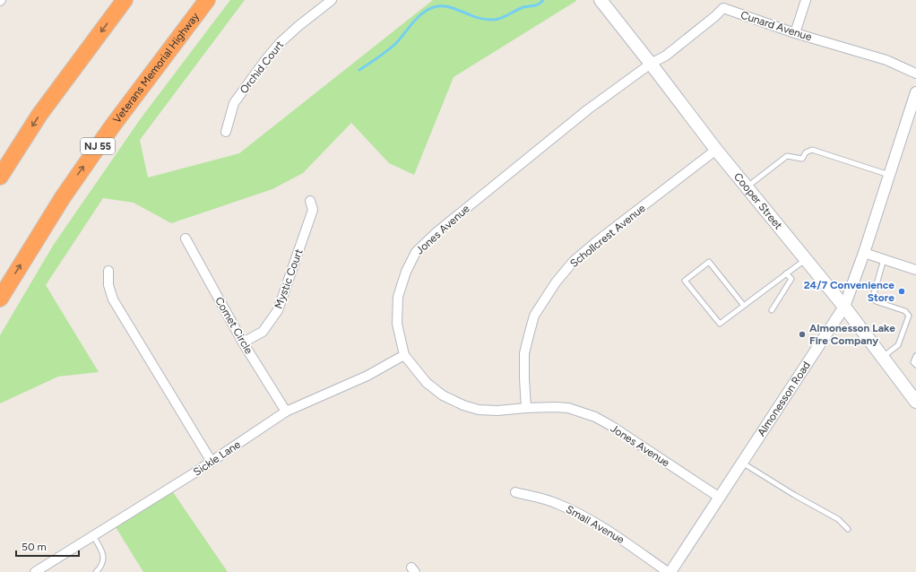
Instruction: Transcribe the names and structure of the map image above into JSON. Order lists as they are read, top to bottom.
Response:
{
  "streets": {
    "highway": ["Veterans Memorial Highway", "NJ 55"],
    "main road": ["Cooper Street"],
    "street": [
      "Cunard Avenue",
      "Orchid Court",
      "Jones Avenue",
      "Schollcrest Avenue",
      "Mystic Court",
      "Comet Circle",
      "Almonesson Road",
      "Sickle Lane",
      "Small Avenue"
    ]
  },
  "crossings": [
    ["Cunard Avenue", "Cooper Street"],
    ["Cunard Avenue", "Jones Avenue"],
    ["Cooper Street", "Jones Avenue"],
    ["Cooper Street", "Schollcrest Avenue"],
    ["Cooper Street", "Almonesson Road"],
    ["Jones Avenue", "Schollcrest Avenue"],
    ["Jones Avenue", "Almonesson Road"],
    ["Jones Avenue", "Sickle Lane"],
    ["Mystic Court", "Comet Circle"],
    ["Comet Circle", "Sickle Lane"]
  ],
  "places": ["24/7 Convenience Store", "Almonesson Lake Fire Company"],
  "scale_bar": "50 m"
}
